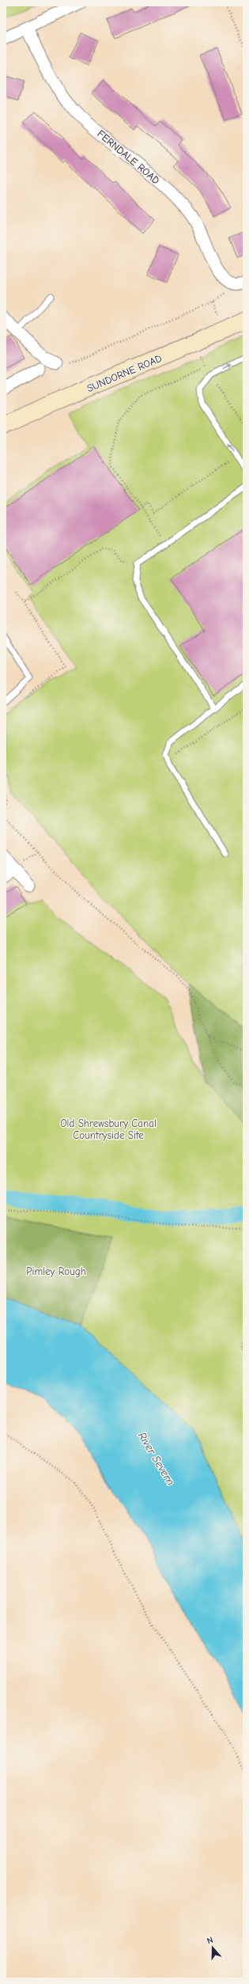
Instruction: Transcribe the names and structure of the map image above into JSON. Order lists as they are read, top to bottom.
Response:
{
  "streets": {
    "main road": ["SUNDORNE ROAD"],
    "street": ["FERNDALE ROAD"]
  },
  "water": ["River Severn"],
  "parks": ["Old Shrewsbury Canal Countryside Site", "Pimley Rough"],
  "north": "top"
}
